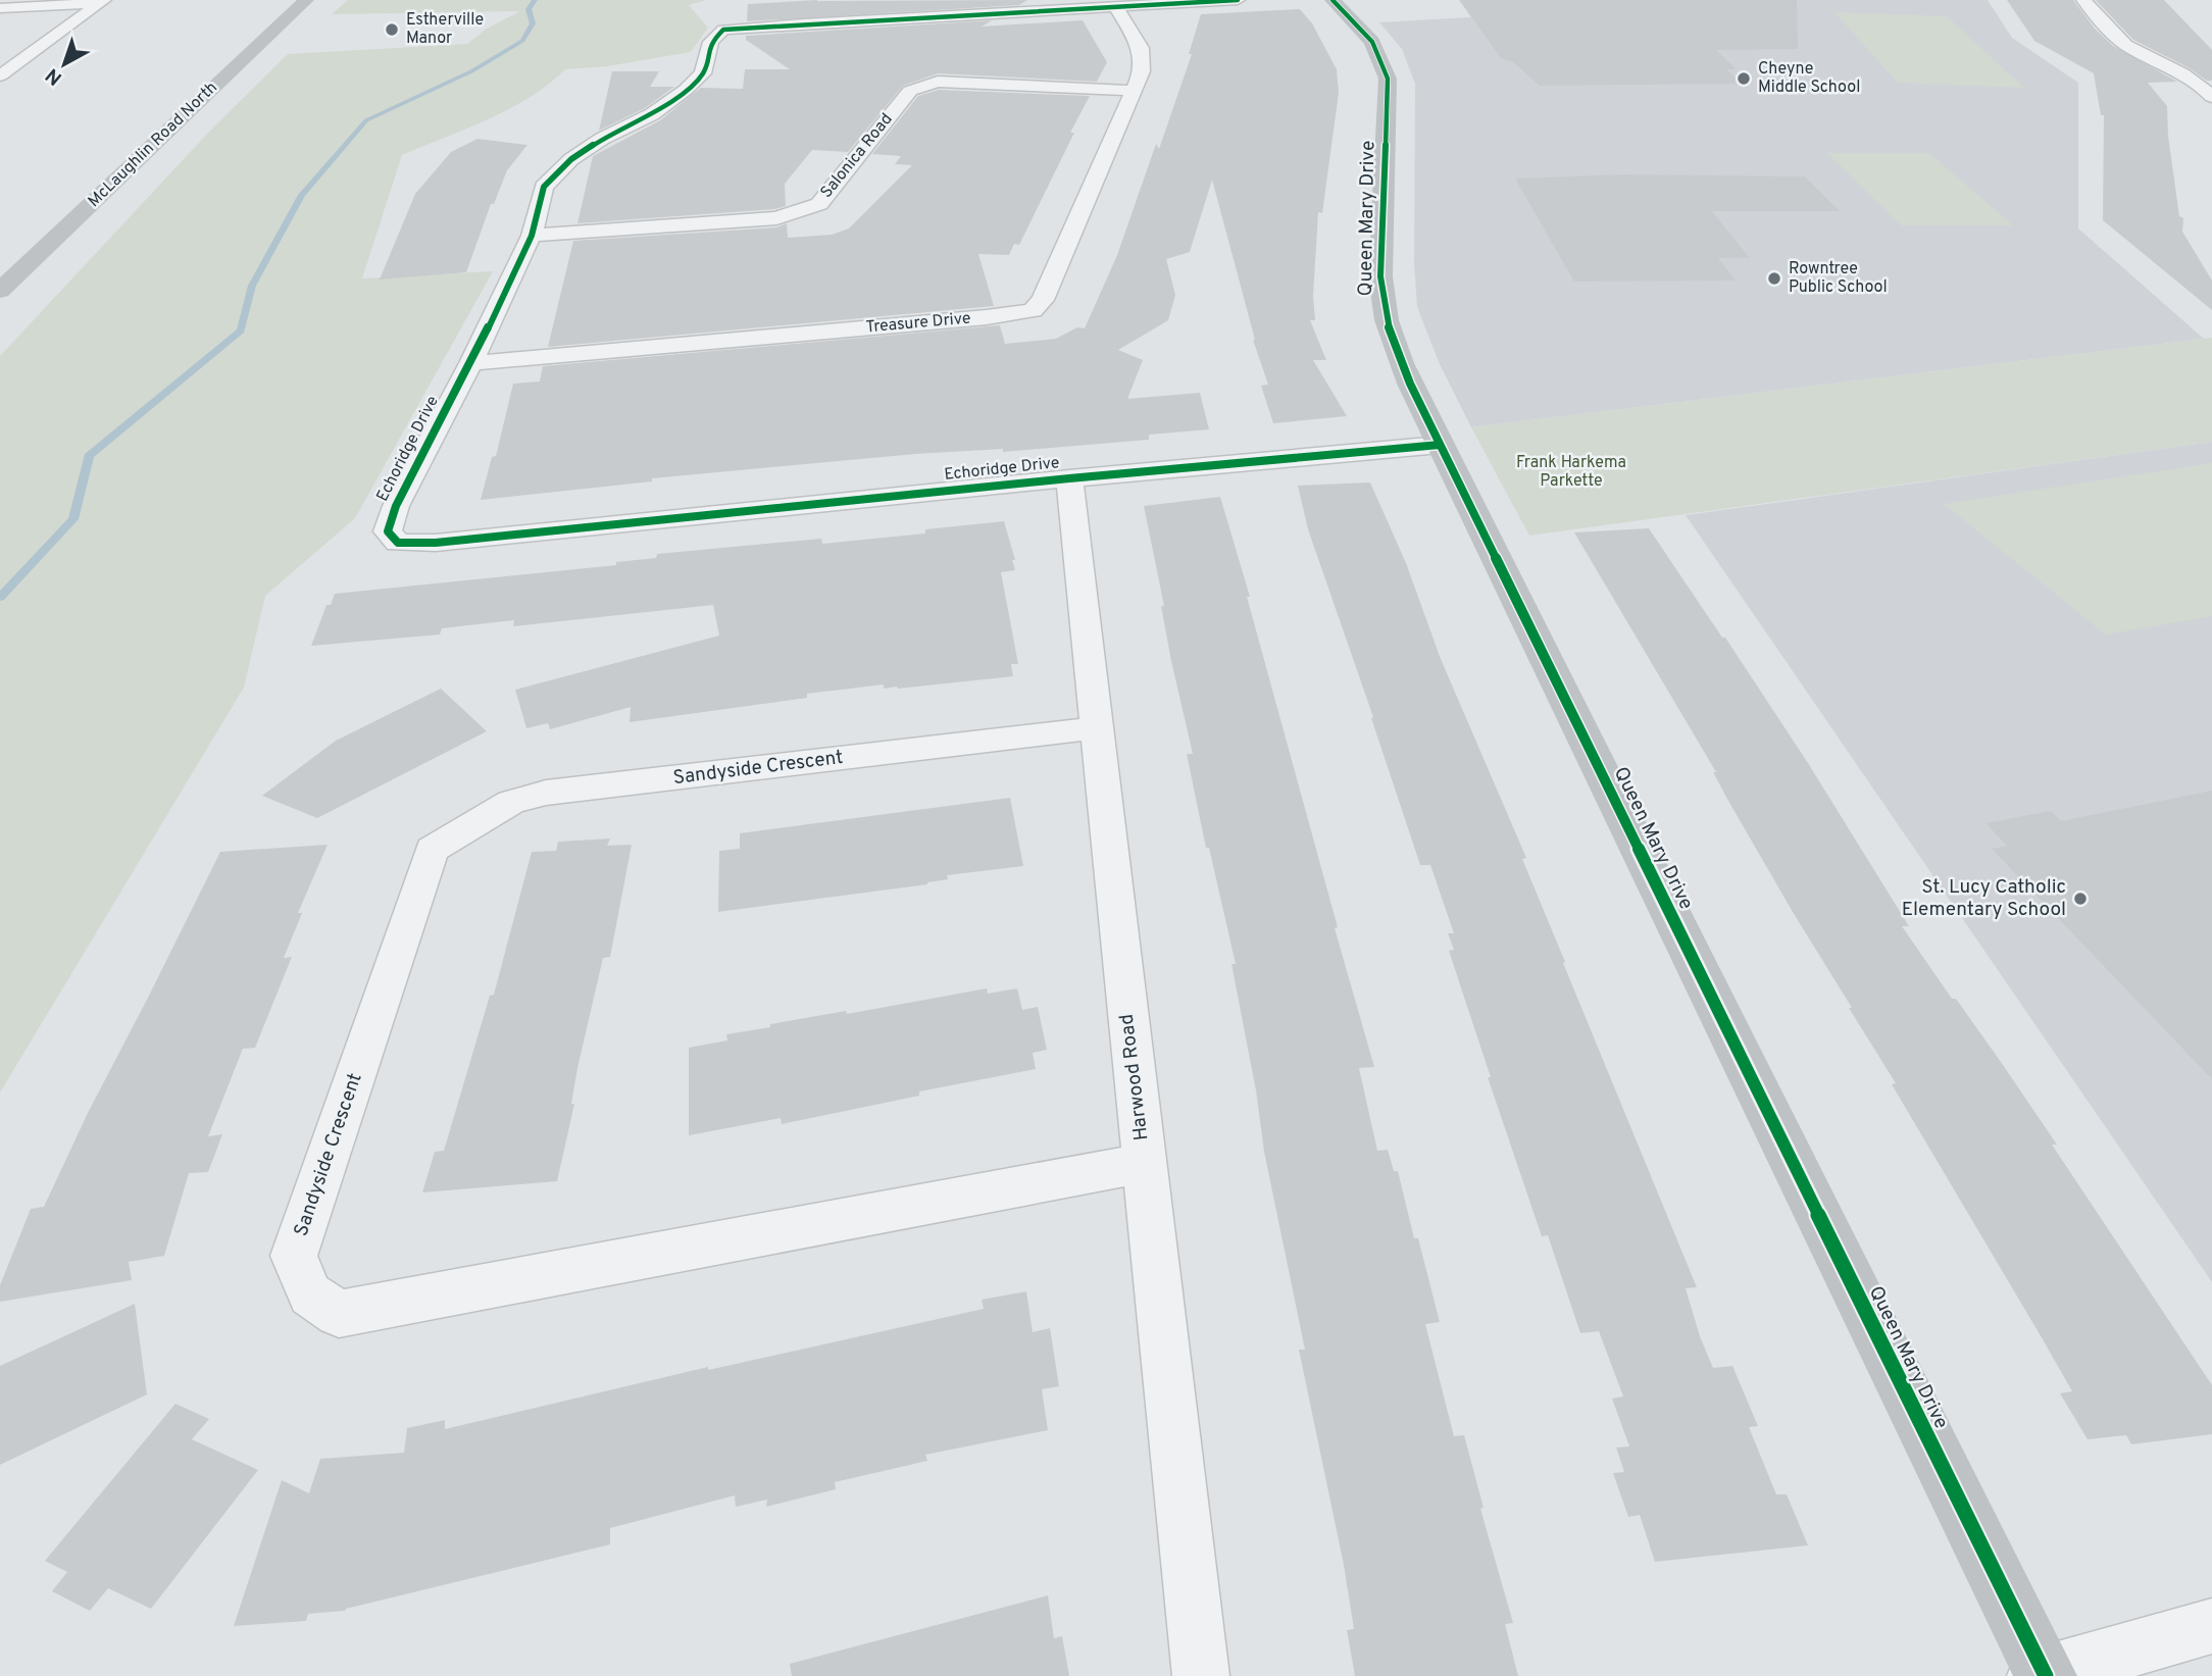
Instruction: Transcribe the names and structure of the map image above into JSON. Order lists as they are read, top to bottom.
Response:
{
  "streets": {
    "street": [
      "McLaughlin Road North",
      "Salonica Road",
      "Queen Mary Drive",
      "Treasure Drive",
      "Echoridge Drive",
      "Sandyside Crescent",
      "Harwood Road"
    ]
  },
  "crossings": [
    ["Salonica Road", "Treasure Drive"],
    ["Salonica Road", "Echoridge Drive"],
    ["Queen Mary Drive", "Echoridge Drive"],
    ["Treasure Drive", "Echoridge Drive"],
    ["Echoridge Drive", "Harwood Road"],
    ["Sandyside Crescent", "Harwood Road"]
  ],
  "parks": ["Frank Harkema Parkette"],
  "places": [
    "Estherville Manor",
    "Cheyne Middle School",
    "Rowntree Public School",
    "St. Lucy Catholic Elementary School"
  ],
  "north": "bottom left"
}
